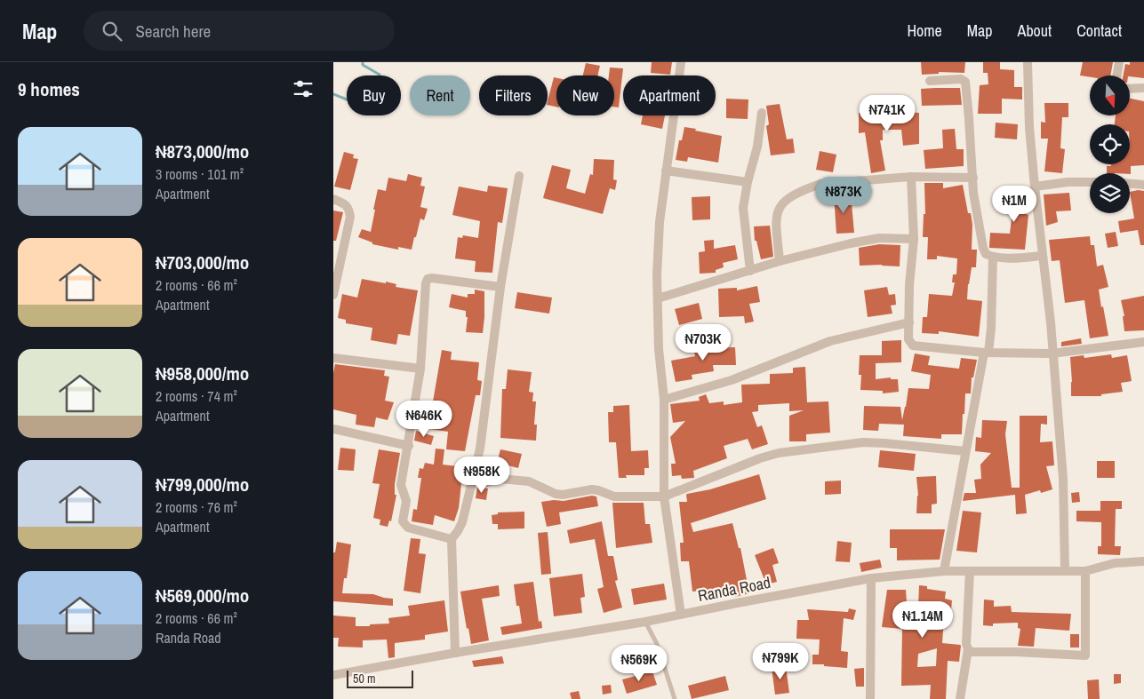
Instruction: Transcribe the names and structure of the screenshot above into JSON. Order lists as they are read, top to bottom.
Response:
{
  "streets": {
    "street": ["Randa Road"]
  },
  "scale_bar": "50 m",
  "north": "bottom",
  "page": {
    "header": "Map",
    "search": "Search here",
    "nav": [
      "Home",
      "Map",
      "About",
      "Contact"
    ],
    "heading": "9 homes",
    "chip": [
      "Buy",
      "Rent",
      "Filters",
      "New",
      "Apartment"
    ],
    "price": [
      "₦741K",
      "₦873K",
      "₦1M",
      "₦703K",
      "₦646K",
      "₦958K",
      "₦1.14M",
      "₦799K",
      "₦569K"
    ],
    "list": [
      {
        "name": "₦873,000/mo",
        "note": "3 rooms · 101 m² · Apartment"
      },
      {
        "name": "₦703,000/mo",
        "note": "2 rooms · 66 m² · Apartment"
      },
      {
        "name": "₦958,000/mo",
        "note": "2 rooms · 74 m² · Apartment"
      },
      {
        "name": "₦799,000/mo",
        "note": "2 rooms · 76 m² · Apartment"
      },
      {
        "name": "₦569,000/mo",
        "note": "2 rooms · 66 m² · Randa Road"
      }
    ],
    "scale": "50 m"
  }
}
